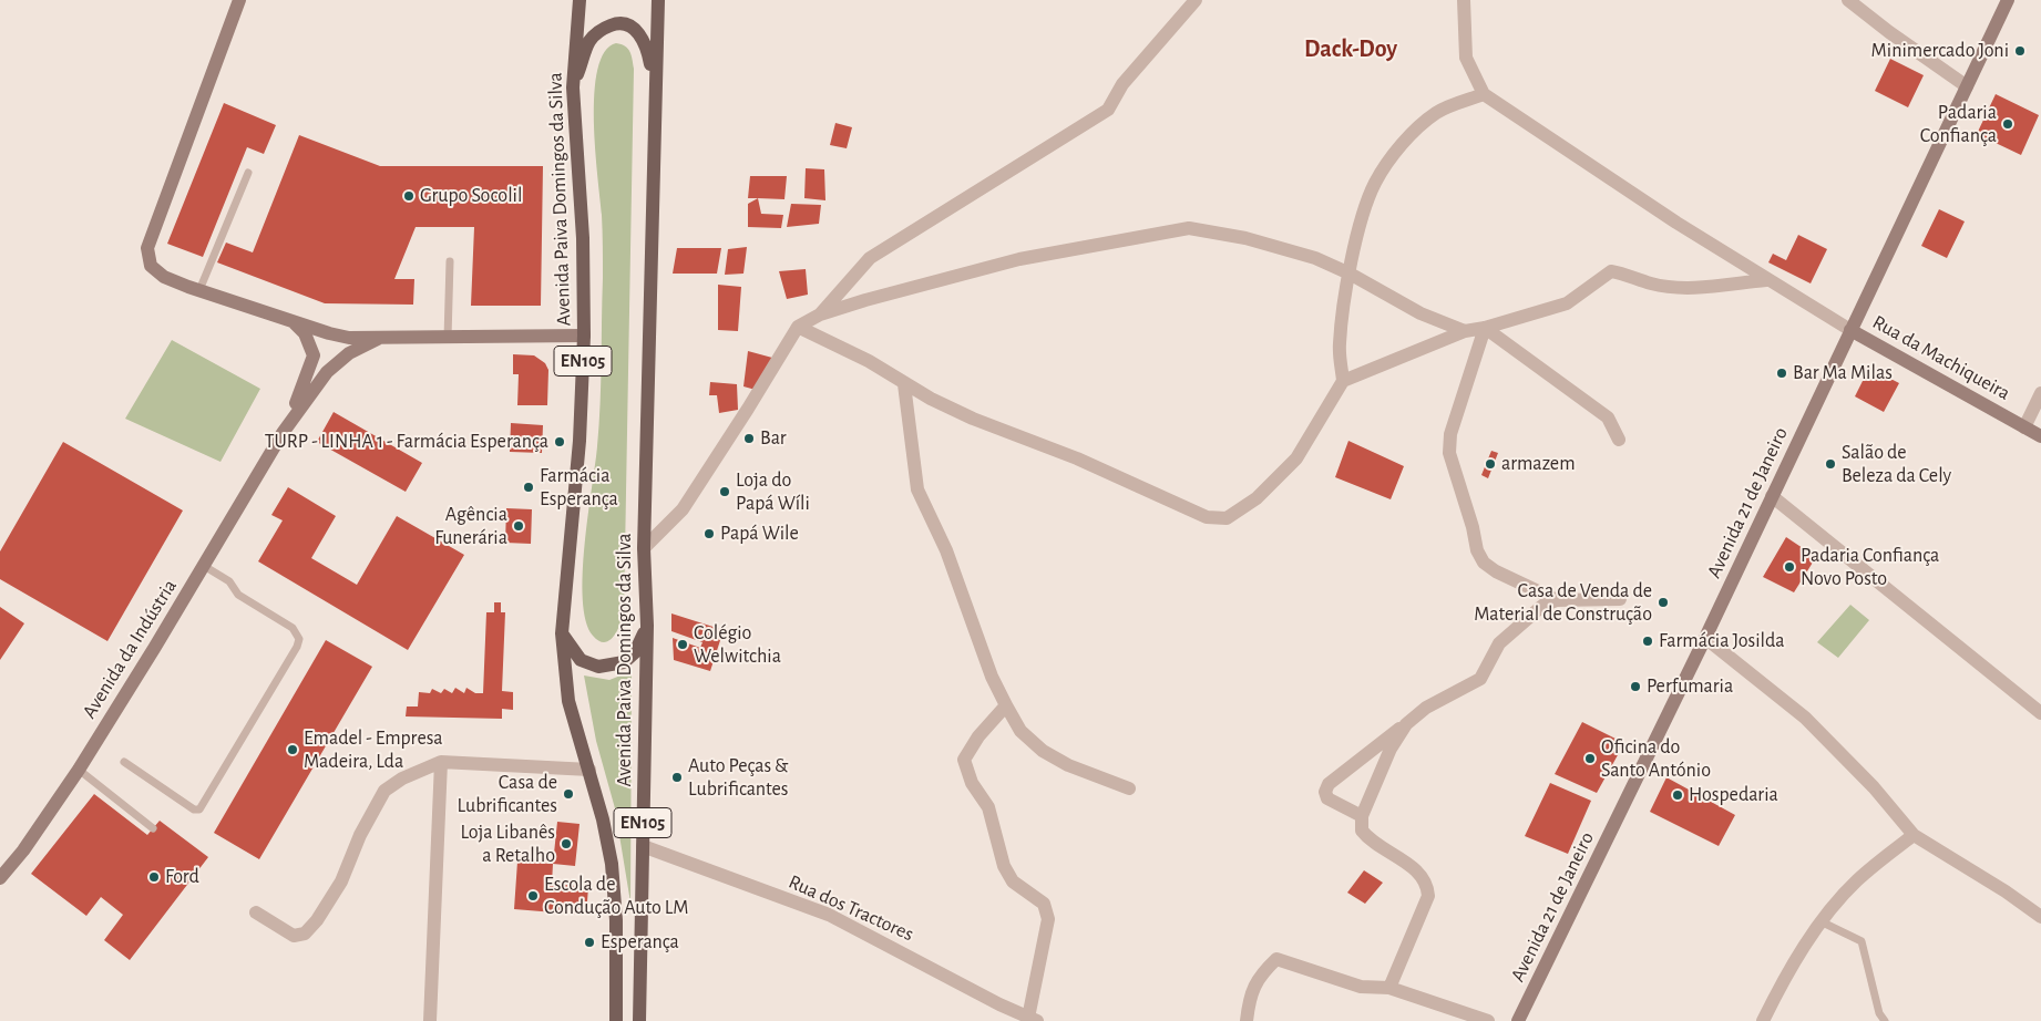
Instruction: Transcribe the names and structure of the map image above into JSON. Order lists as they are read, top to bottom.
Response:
{
  "streets": {
    "main road": ["Avenida Paiva Domingos da Silva", "EN105"],
    "street": [
      "Rua da Machiqueira",
      "Avenida 21 de Janeiro",
      "Avenida da Indústria",
      "Rua dos Tractores"
    ]
  },
  "crossings": [
    ["Avenida Paiva Domingos da Silva", "Rua dos Tractores"],
    ["Rua da Machiqueira", "Avenida 21 de Janeiro"]
  ],
  "districts": ["Dack-Doy"],
  "places": [
    "Minimercado Joni",
    "Padaria Confiança",
    "Grupo Socolil",
    "Bar Ma Milas",
    "Bar",
    "TURP - LINHA 1 - Farmácia Esperança",
    "armazem",
    "Salão de Beleza da Cely",
    "Farmácia Esperança",
    "Loja do Papá Wíli",
    "Agência Funerária",
    "Papá Wile",
    "Padaria Confiança Novo Posto",
    "Casa de Venda de Material de Construção",
    "Farmácia Josilda",
    "Colégio Welwitchia",
    "Perfumaria",
    "Emadel - Empresa Madeira, Lda",
    "Oficina do Santo António",
    "Auto Peças & Lubrificantes",
    "Casa de Lubrificantes",
    "Hospedaria",
    "Loja Libanês a Retalho",
    "Ford",
    "Escola de Condução Auto LM",
    "Esperança"
  ]
}
